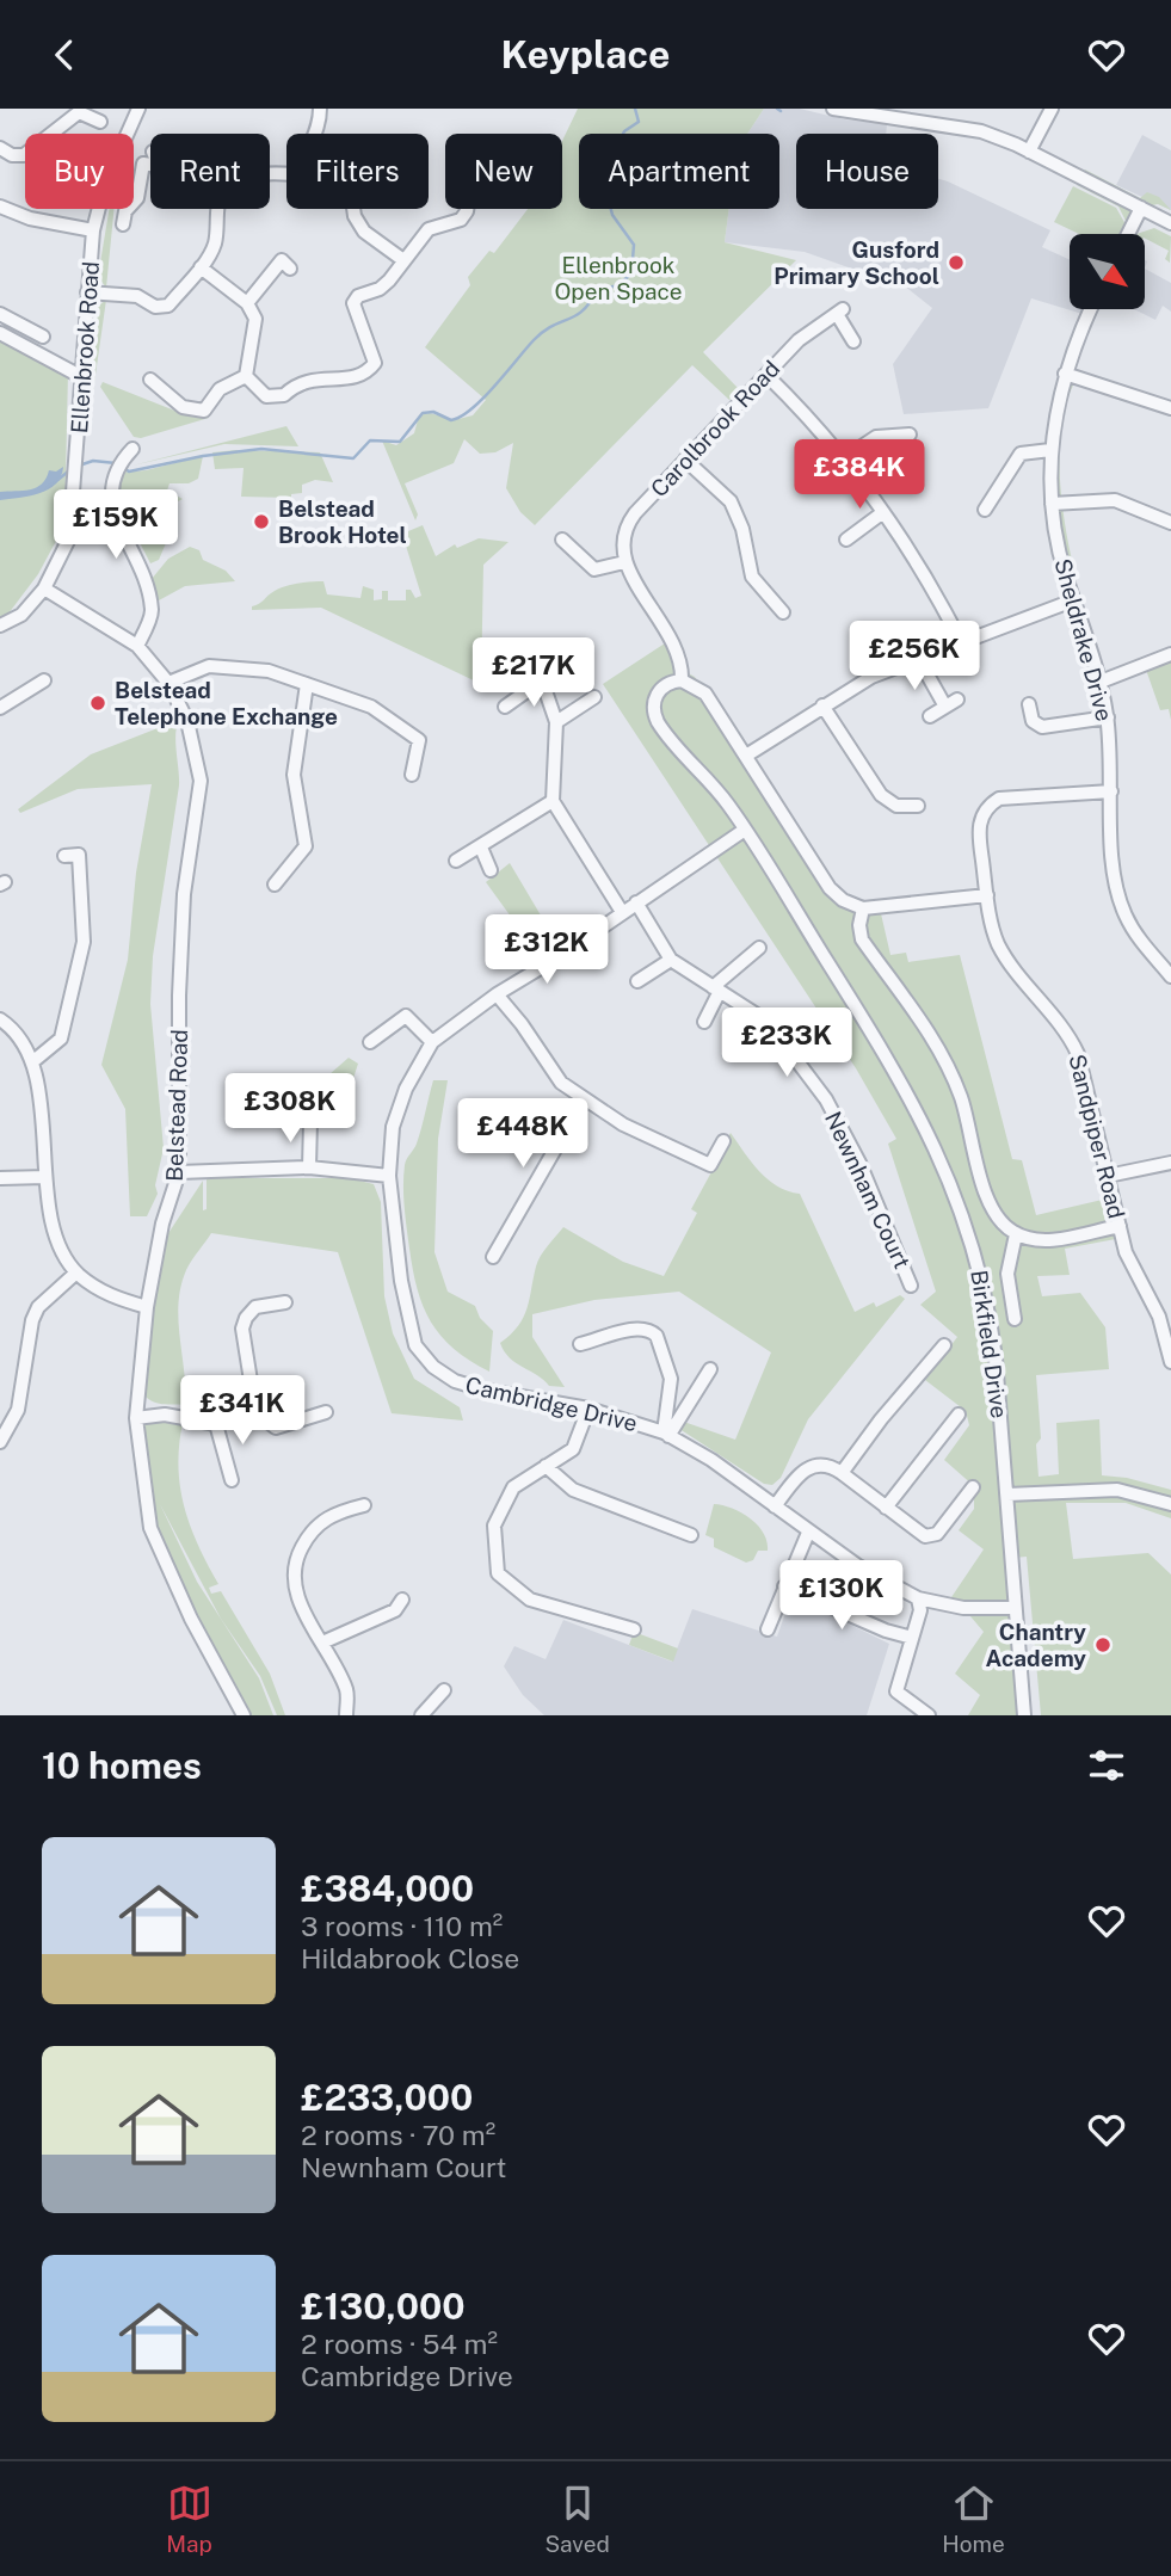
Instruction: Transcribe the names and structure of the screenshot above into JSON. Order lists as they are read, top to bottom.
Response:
{
  "streets": {
    "street": [
      "Ellenbrook Road",
      "Carolbrook Road",
      "Sheldrake Drive",
      "Belstead Road",
      "Sandpiper Road",
      "Newnham Court",
      "Birkfield Drive",
      "Cambridge Drive"
    ]
  },
  "crossings": [
    ["Ellenbrook Road", "Belstead Road"],
    ["Sheldrake Drive", "Sandpiper Road"],
    ["Newnham Court", "Cambridge Drive"],
    ["Birkfield Drive", "Cambridge Drive"]
  ],
  "parks": ["Ellenbrook Open Space"],
  "places": [
    "Gusford Primary School",
    "Belstead Brook Hotel",
    "Belstead Telephone Exchange",
    "Chantry Academy"
  ],
  "north": "bottom right",
  "page": {
    "header": "Keyplace",
    "chip": [
      "Buy",
      "Rent",
      "Filters",
      "New",
      "Apartment",
      "House"
    ],
    "price": [
      "£384K",
      "£159K",
      "£256K",
      "£217K",
      "£312K",
      "£233K",
      "£308K",
      "£448K",
      "£341K",
      "£130K"
    ],
    "heading": "10 homes",
    "list": [
      {
        "name": "£384,000",
        "note": "3 rooms · 110 m² · Hildabrook Close"
      },
      {
        "name": "£233,000",
        "note": "2 rooms · 70 m² · Newnham Court"
      },
      {
        "name": "£130,000",
        "note": "2 rooms · 54 m² · Cambridge Drive"
      }
    ],
    "tabs": ["Map", "Saved", "Home"]
  }
}
